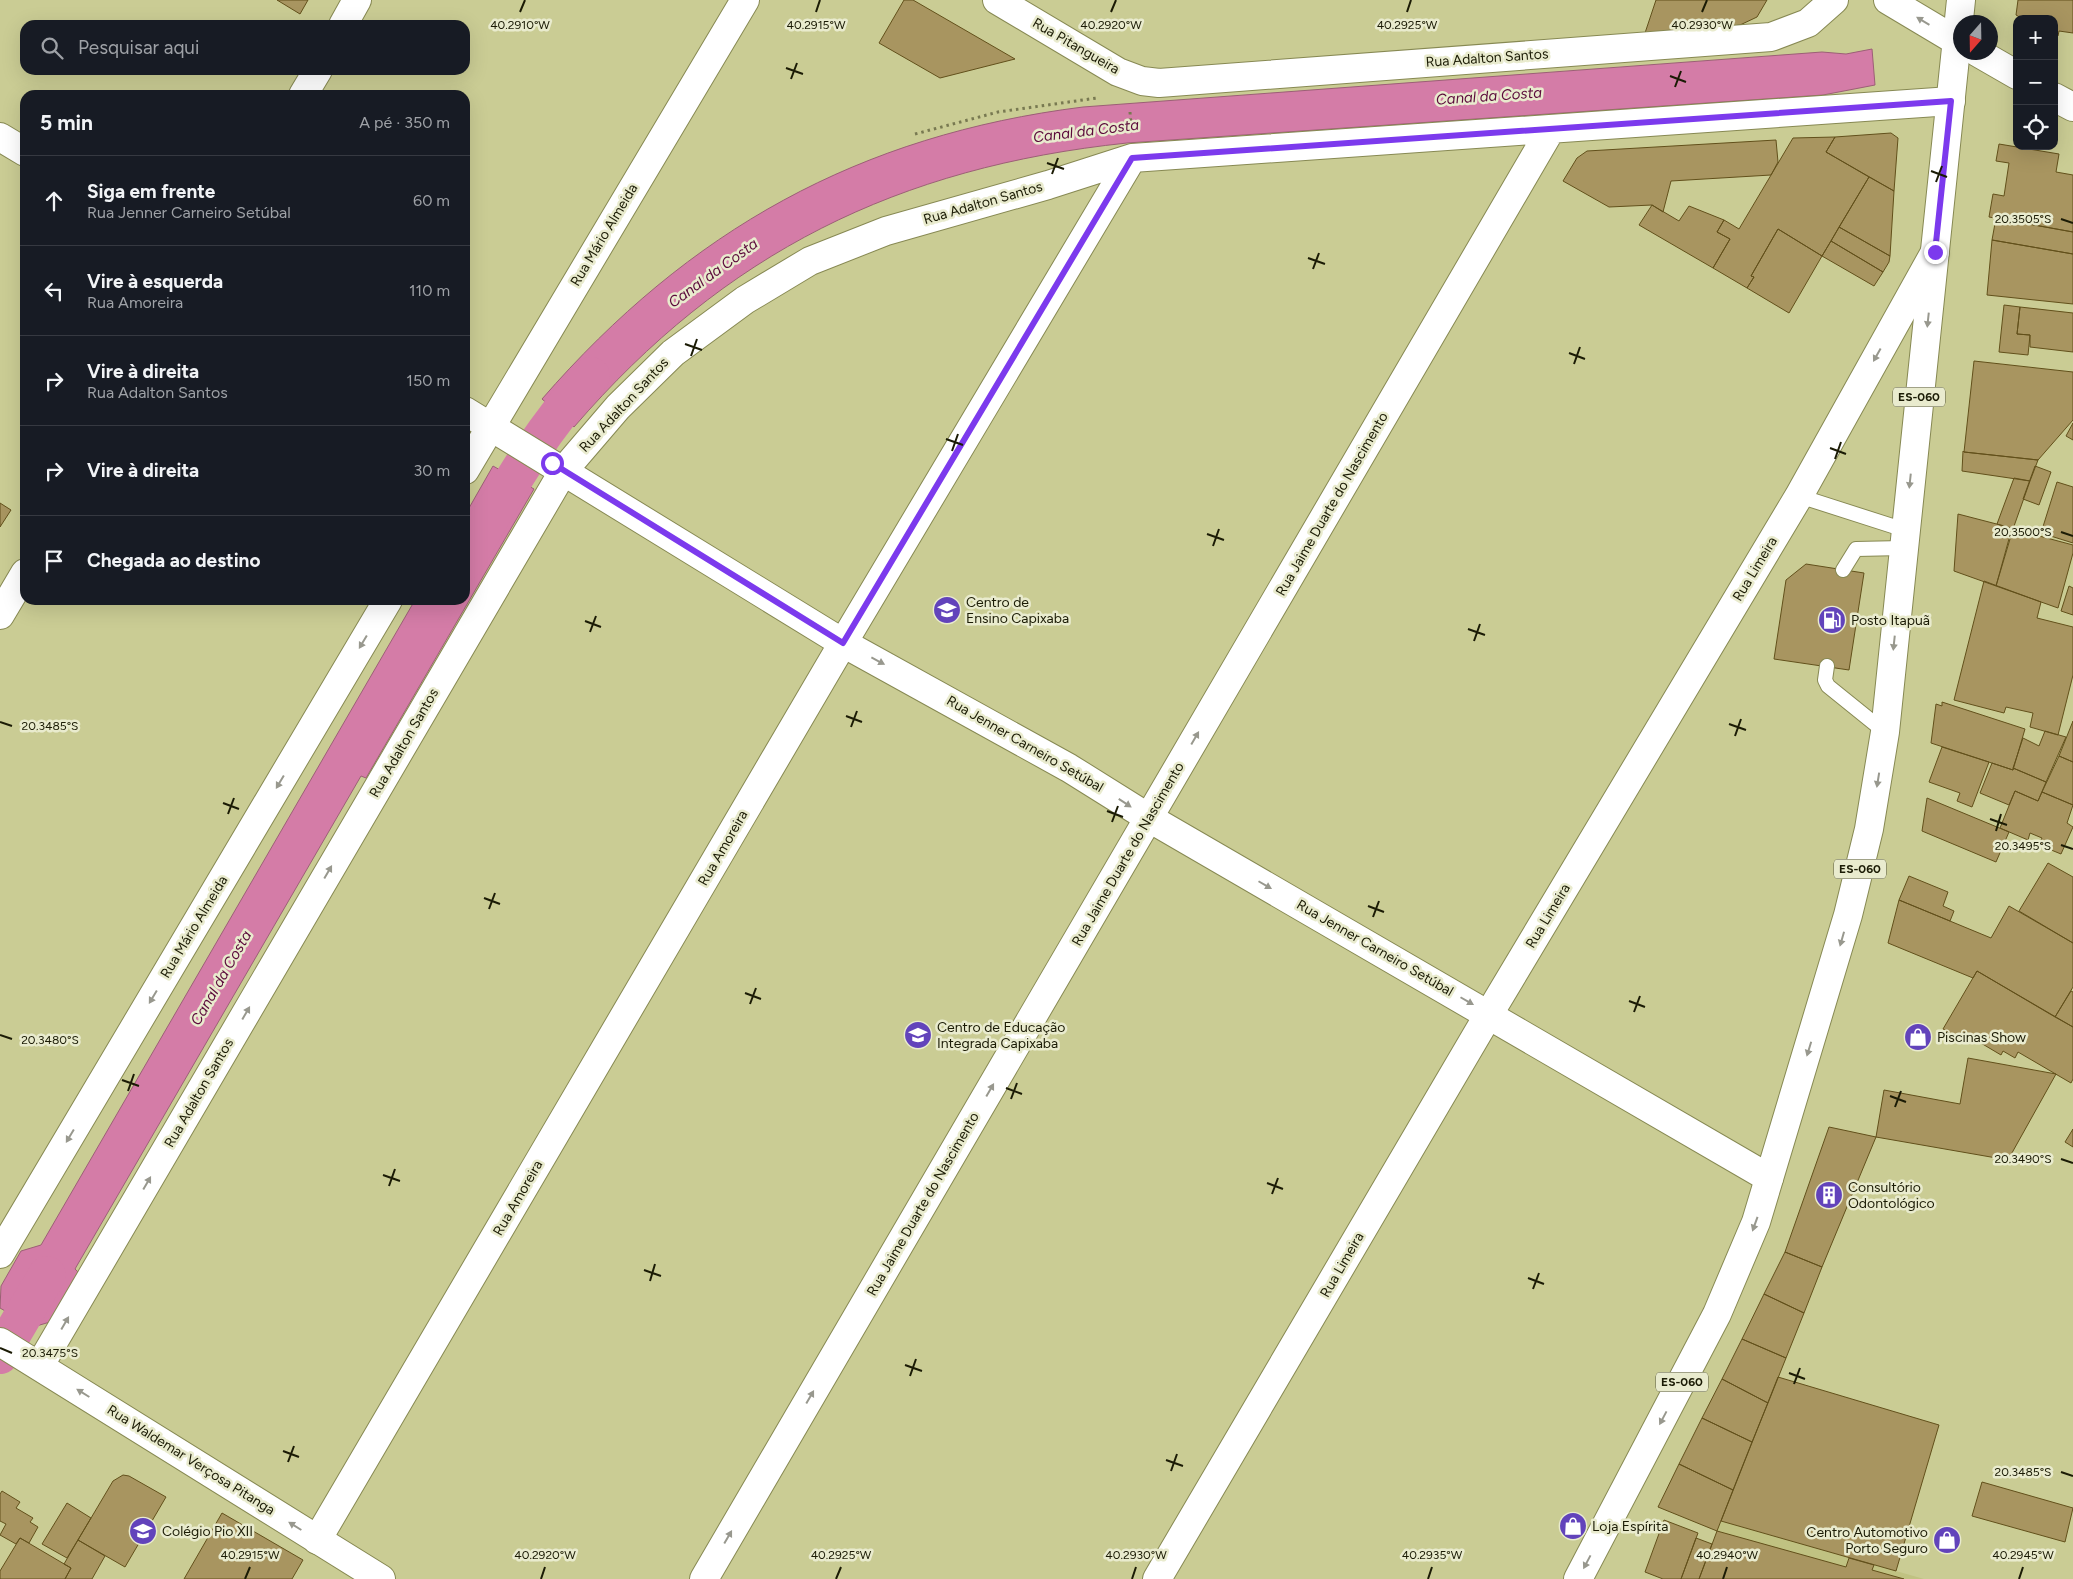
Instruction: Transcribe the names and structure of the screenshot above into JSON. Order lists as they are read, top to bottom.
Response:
{
  "streets": {
    "street": [
      "Rua Pitangueira",
      "Rua Adalton Santos",
      "Rua Mário Almeida",
      "ES-060",
      "Rua Jaime Duarte do Nascimento",
      "Rua Limeira",
      "Rua Jenner Carneiro Setúbal",
      "Rua Amoreira",
      "Rua Waldemar Verçosa Pitanga"
    ]
  },
  "crossings": [
    ["Rua Pitangueira", "Rua Adalton Santos"],
    ["Rua Adalton Santos", "ES-060"],
    ["Rua Adalton Santos", "Rua Jaime Duarte do Nascimento"],
    ["Rua Adalton Santos", "Rua Jenner Carneiro Setúbal"],
    ["Rua Adalton Santos", "Rua Amoreira"],
    ["Rua Adalton Santos", "Rua Waldemar Verçosa Pitanga"],
    ["Rua Mário Almeida", "Rua Jenner Carneiro Setúbal"],
    ["ES-060", "Rua Limeira"],
    ["ES-060", "Rua Jenner Carneiro Setúbal"],
    ["Rua Jaime Duarte do Nascimento", "Rua Jenner Carneiro Setúbal"],
    ["Rua Limeira", "Rua Jenner Carneiro Setúbal"],
    ["Rua Jenner Carneiro Setúbal", "Rua Amoreira"],
    ["Rua Amoreira", "Rua Waldemar Verçosa Pitanga"]
  ],
  "one_way": [
    "Rua Mário Almeida",
    "Rua Jaime Duarte do Nascimento",
    "Rua Jenner Carneiro Setúbal",
    "Rua Waldemar Verçosa Pitanga"
  ],
  "water": ["Canal da Costa"],
  "places": {
    "school or university": ["Centro de Ensino Capixaba", "Centro de Educação Integrada Capixaba", "Colégio Pio XII"],
    "fuel station": ["Posto Itapuã"],
    "shop": ["Piscinas Show", "Loja Espírita", "Centro Automotivo Porto Seguro"],
    "building": ["Consultório Odontológico"]
  },
  "north": "bottom",
  "page": {
    "map_buttons": ["+", "−"],
    "search": "Pesquisar aqui",
    "heading": ["5 min", "A pé · 350 m"],
    "list": [
      ["Siga em frente", "Rua Jenner Carneiro Setúbal", "60 m"],
      ["Vire à esquerda", "Rua Amoreira", "110 m"],
      ["Vire à direita", "Rua Adalton Santos", "150 m"],
      ["Vire à direita", "30 m"],
      "Chegada ao destino"
    ]
  },
  "coordinates": [
    "40.2915°W",
    "40.2920°W",
    "40.2925°W",
    "40.2930°W",
    "40.2910°W",
    "20.3505°S",
    "20.3500°S",
    "20.3485°S",
    "20.3495°S",
    "20.3480°S",
    "20.3490°S",
    "20.3475°S",
    "40.2935°W",
    "40.2940°W",
    "40.2945°W"
  ]
}
